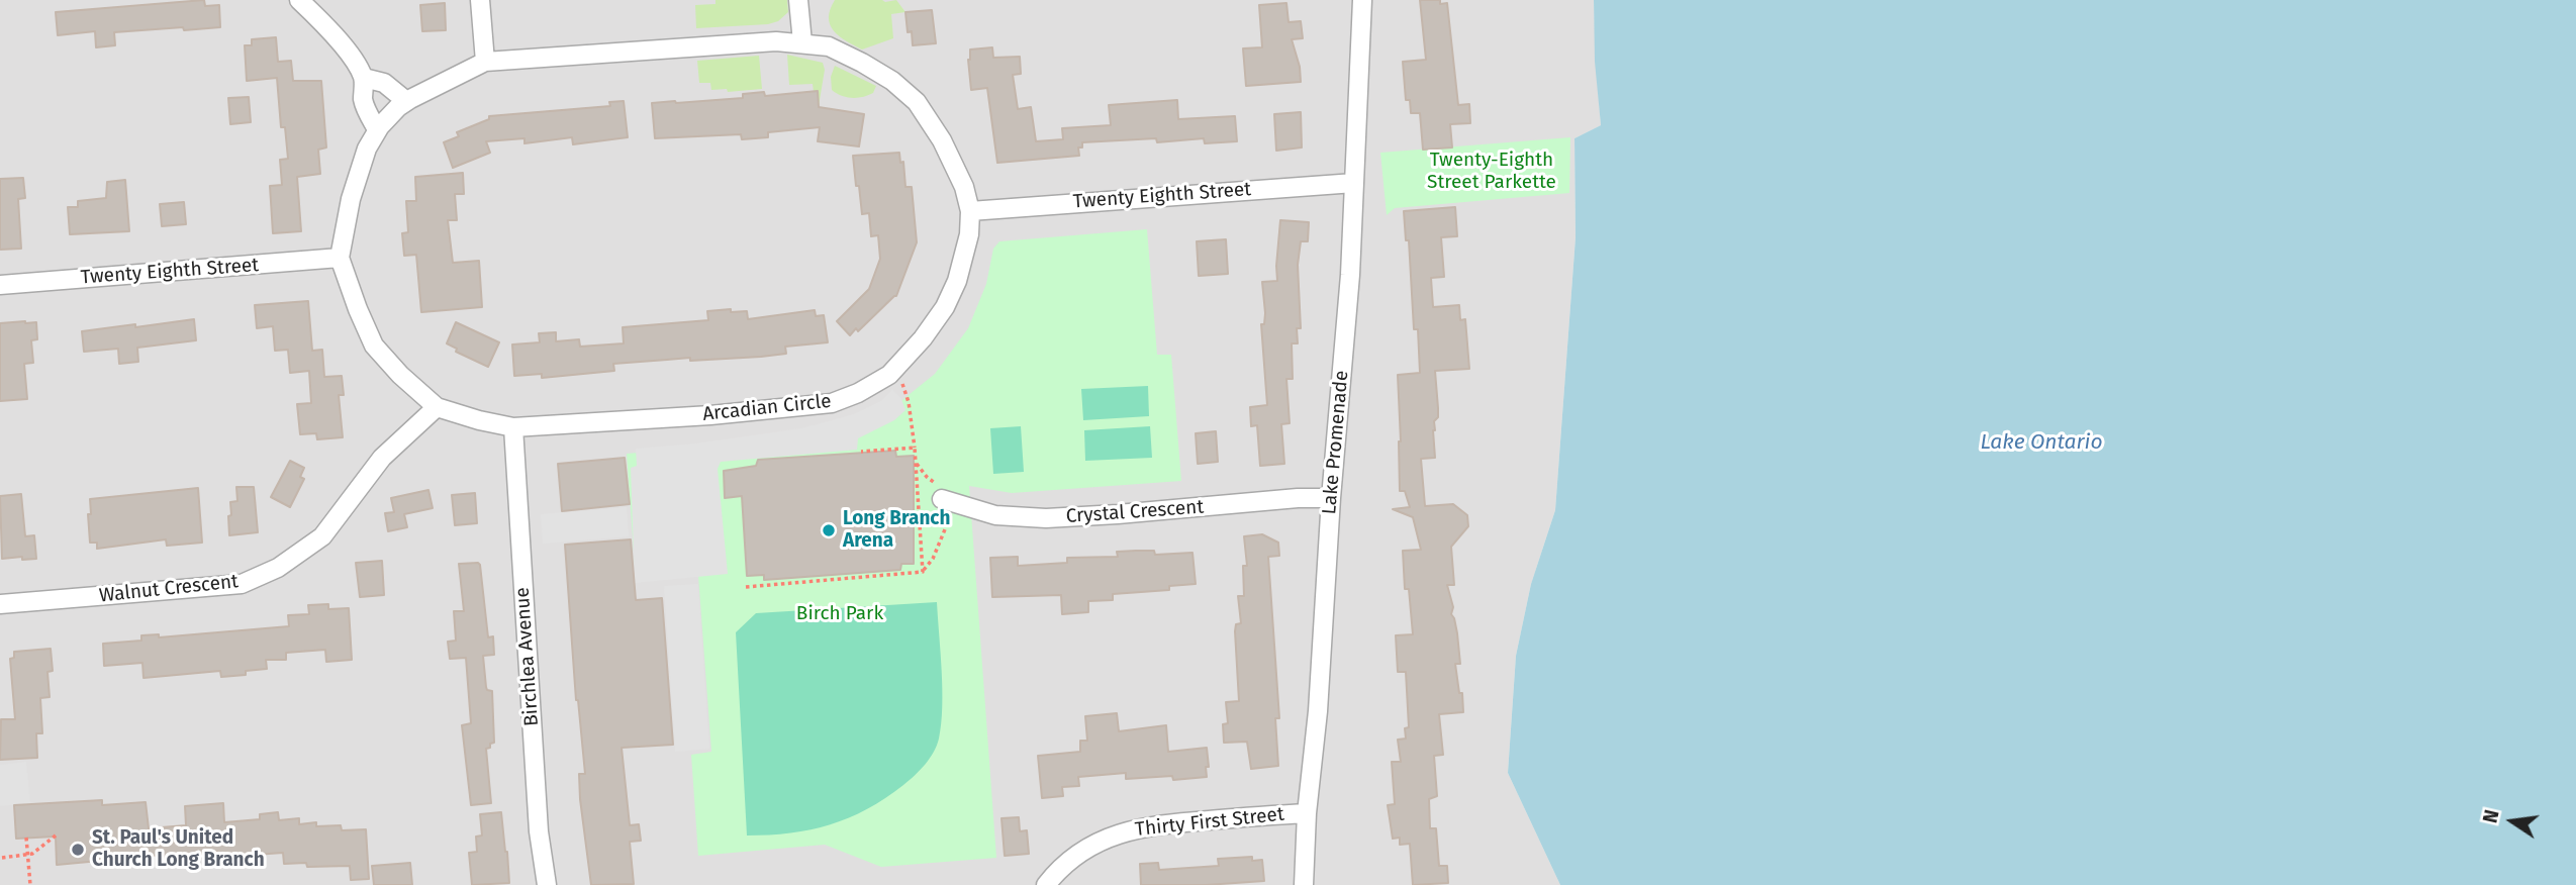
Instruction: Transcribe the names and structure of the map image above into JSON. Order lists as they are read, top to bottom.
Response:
{
  "streets": {
    "street": [
      "Twenty Eighth Street",
      "Arcadian Circle",
      "Lake Promenade",
      "Crystal Crescent",
      "Walnut Crescent",
      "Birchlea Avenue",
      "Thirty First Street"
    ]
  },
  "crossings": [
    ["Twenty Eighth Street", "Arcadian Circle"],
    ["Twenty Eighth Street", "Lake Promenade"],
    ["Arcadian Circle", "Walnut Crescent"],
    ["Arcadian Circle", "Birchlea Avenue"],
    ["Lake Promenade", "Crystal Crescent"],
    ["Lake Promenade", "Thirty First Street"]
  ],
  "water": ["Lake Ontario"],
  "parks": ["Twenty-Eighth Street Parkette", "Birch Park"],
  "places": ["Long Branch Arena", "St. Paul's United Church Long Branch"],
  "north": "left"
}
